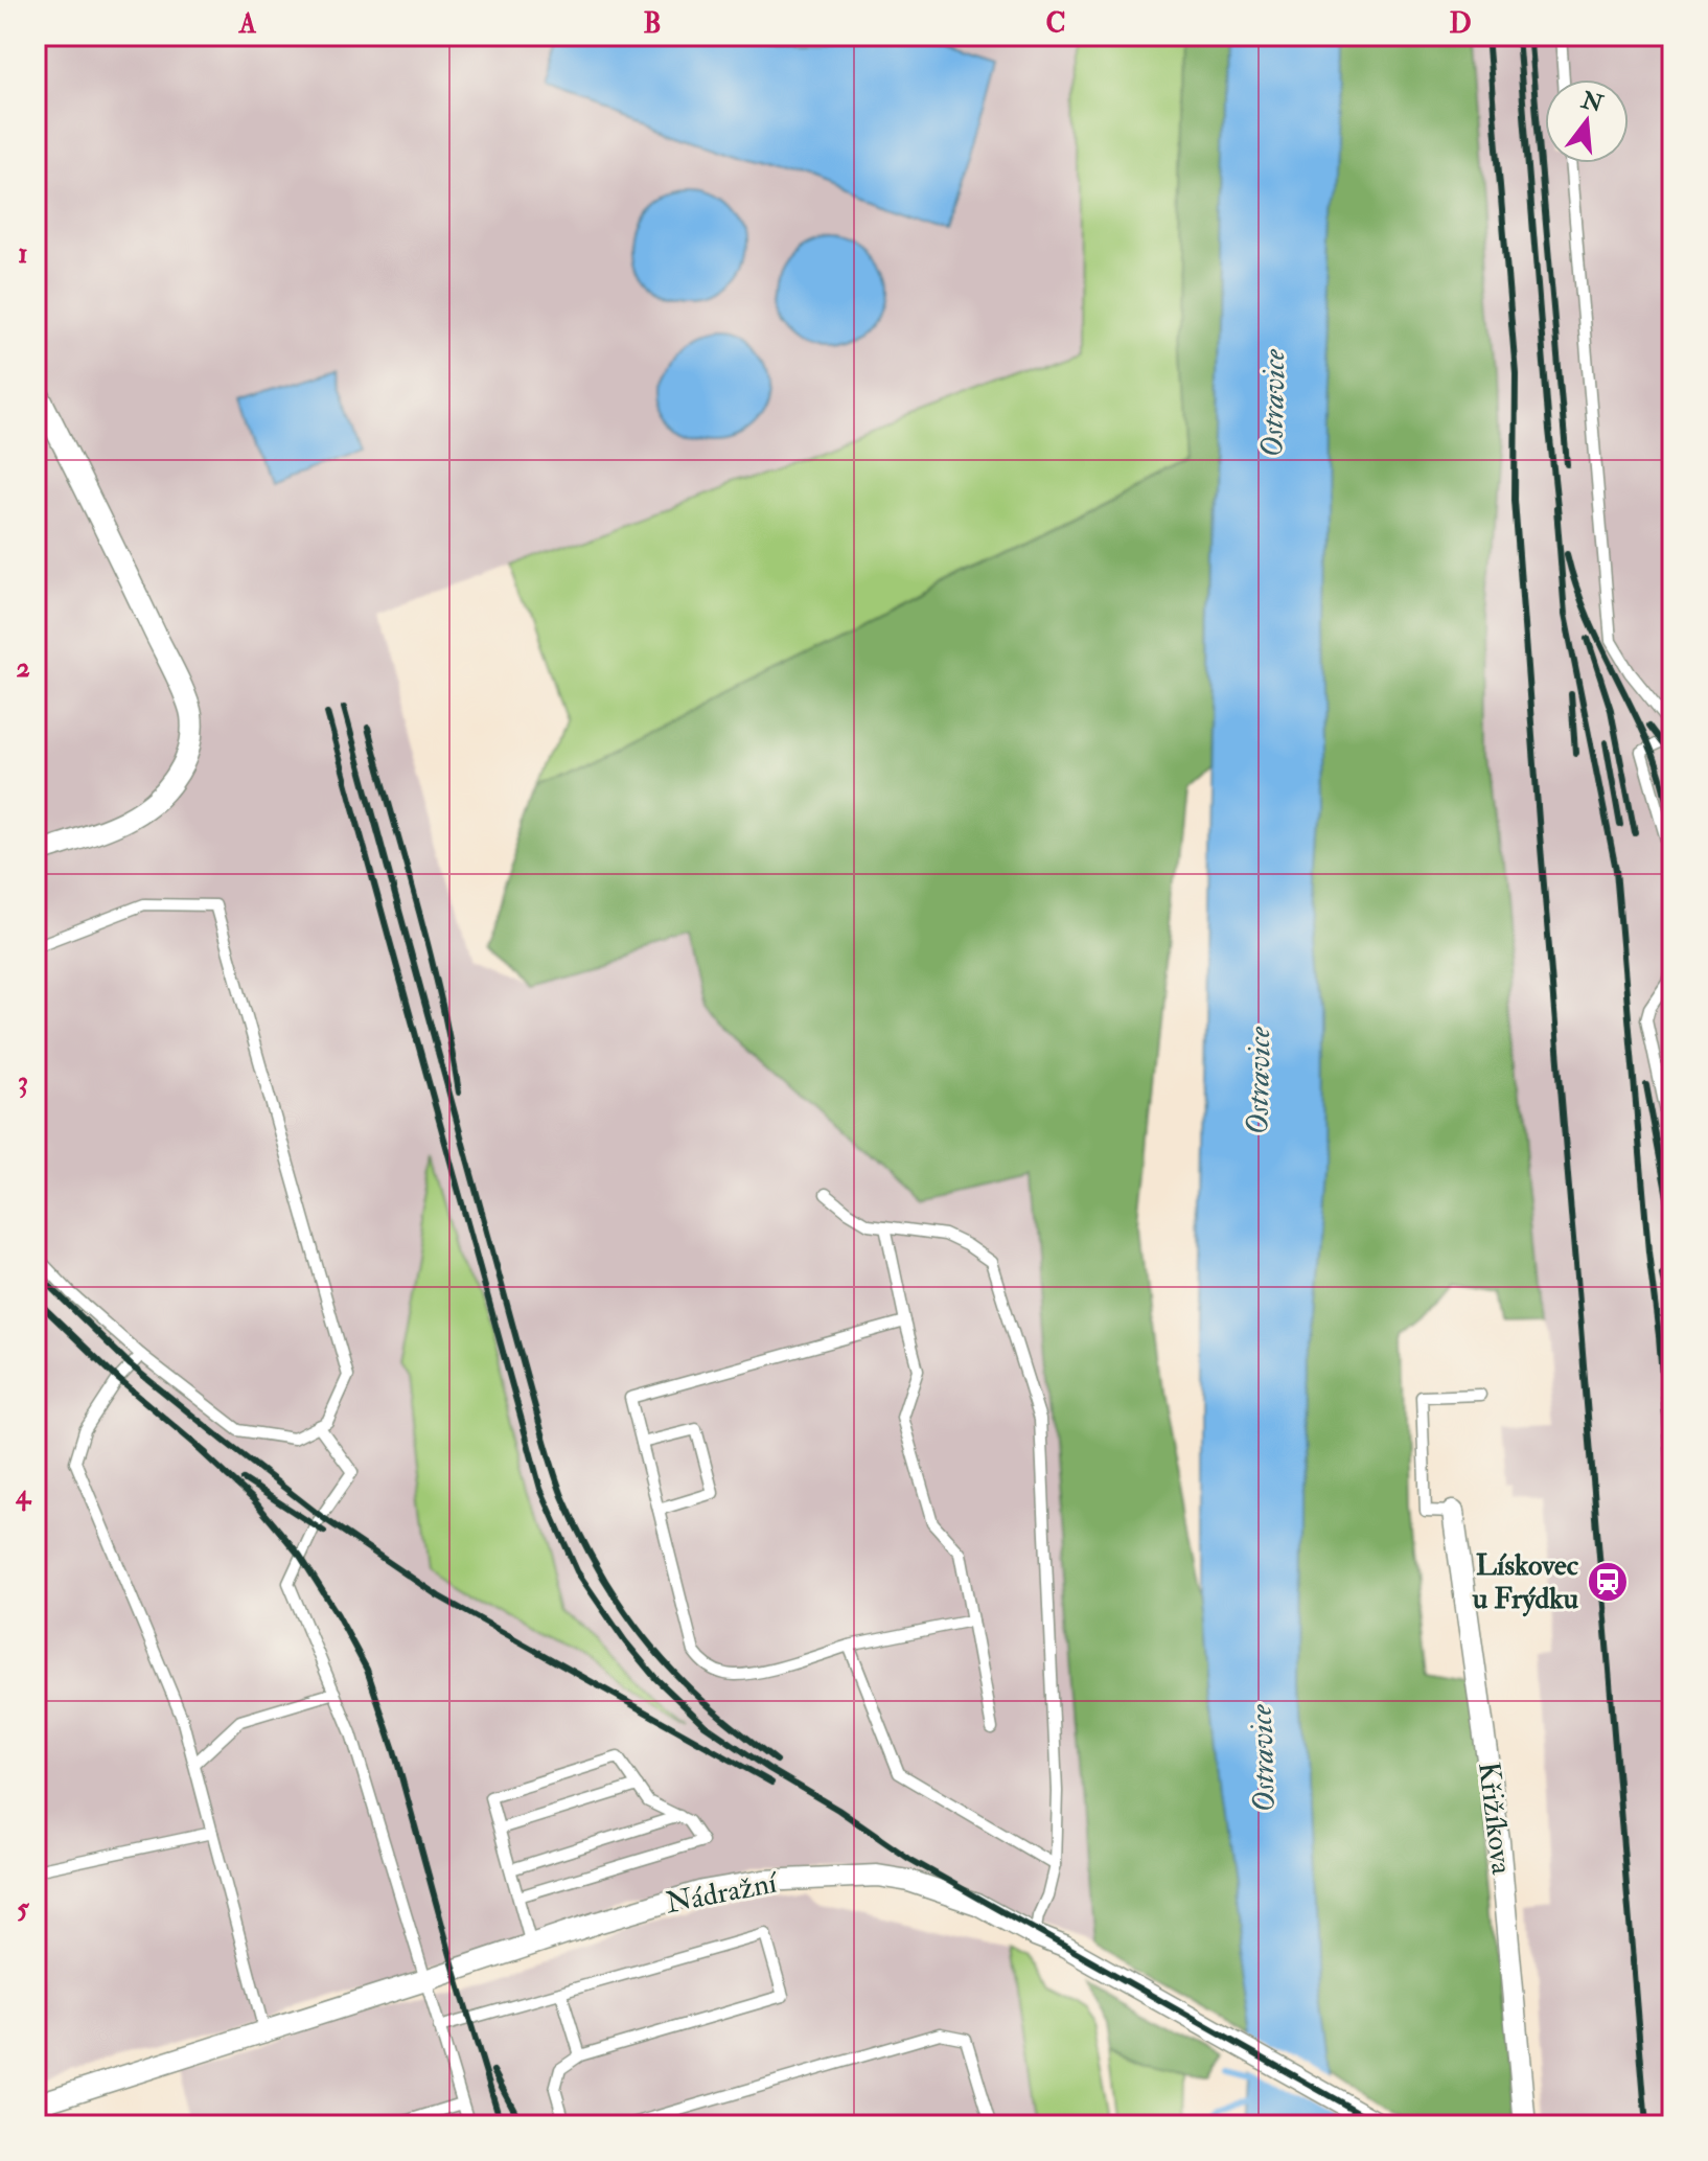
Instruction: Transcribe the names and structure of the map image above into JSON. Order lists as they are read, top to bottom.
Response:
{
  "streets": {
    "street": ["Křižíkova", "Nádražní"]
  },
  "water": ["Ostravice"],
  "places": {
    "station": ["Lískovec u Frýdku"]
  },
  "north": "top",
  "grid": {
    "columns": [
      "A",
      "B",
      "C",
      "D"
    ],
    "rows": [
      "1",
      "2",
      "3",
      "4",
      "5"
    ]
  }
}
